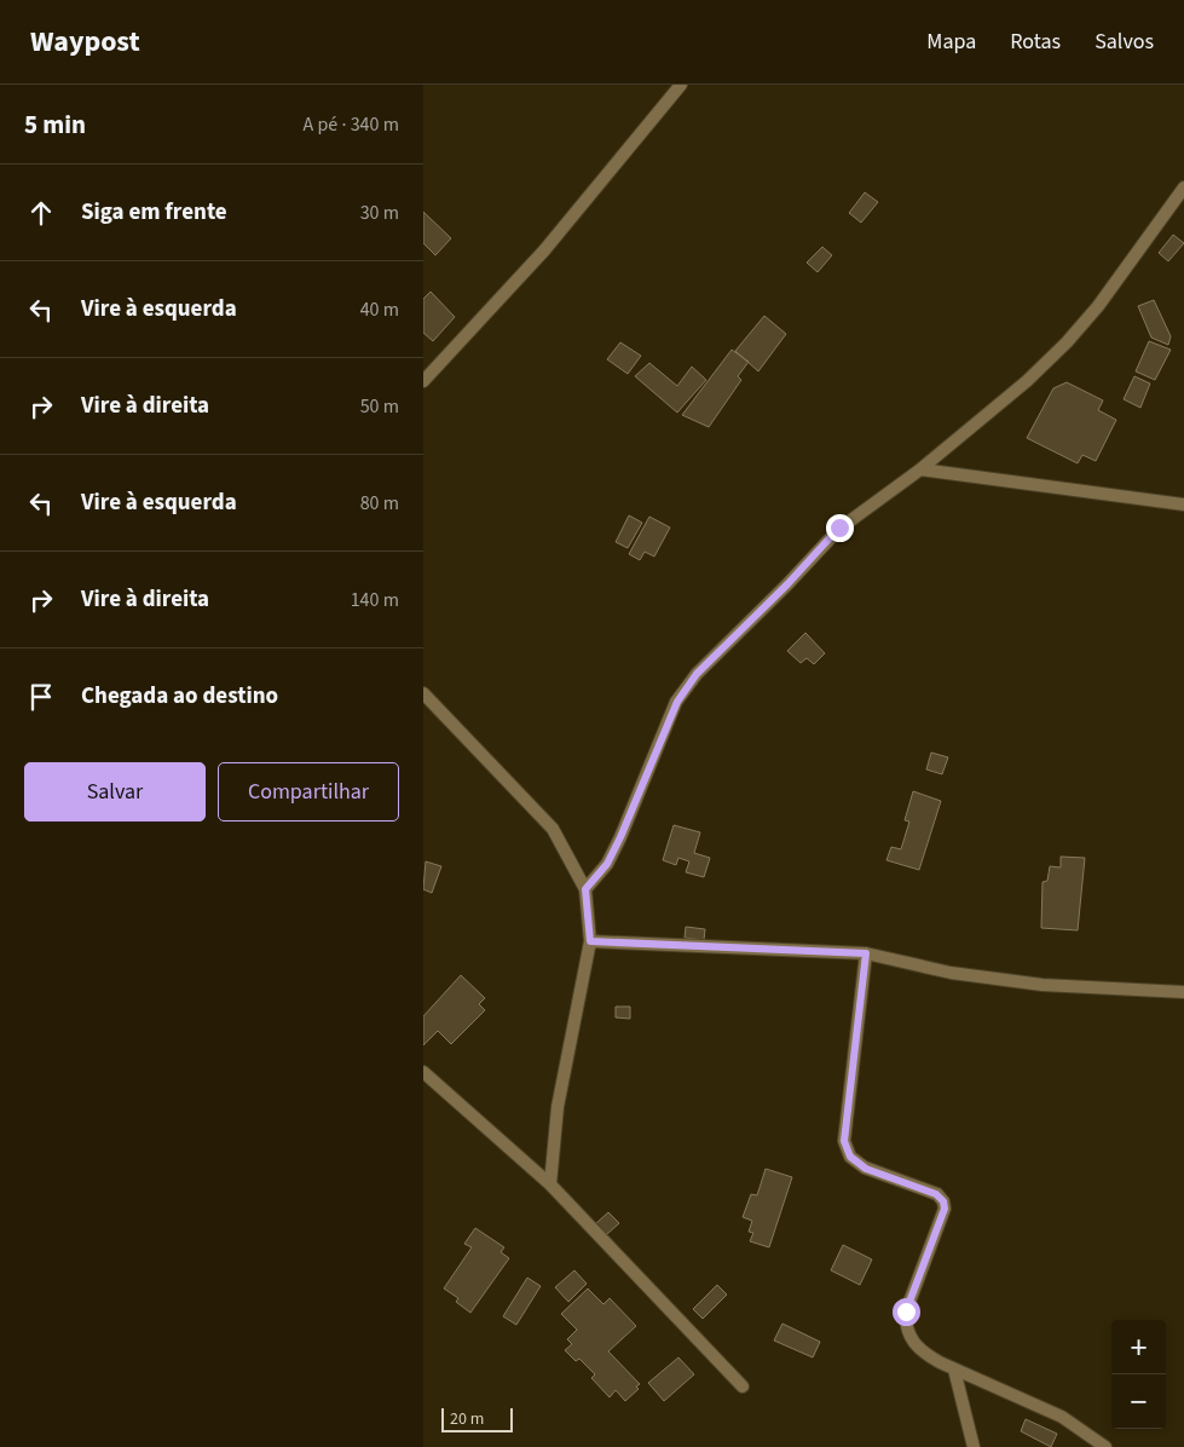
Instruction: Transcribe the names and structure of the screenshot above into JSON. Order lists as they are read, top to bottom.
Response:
{
  "scale_bar": "20 m",
  "page": {
    "header": "Waypost",
    "nav": ["Mapa", "Rotas", "Salvos"],
    "heading": ["5 min", "A pé · 340 m"],
    "list": [
      ["Siga em frente", "30 m"],
      ["Vire à esquerda", "40 m"],
      ["Vire à direita", "50 m"],
      ["Vire à esquerda", "80 m"],
      ["Vire à direita", "140 m"],
      "Chegada ao destino"
    ],
    "buttons": ["Salvar", "Compartilhar"],
    "map_buttons": ["+", "−"],
    "scale": "20 m"
  }
}
